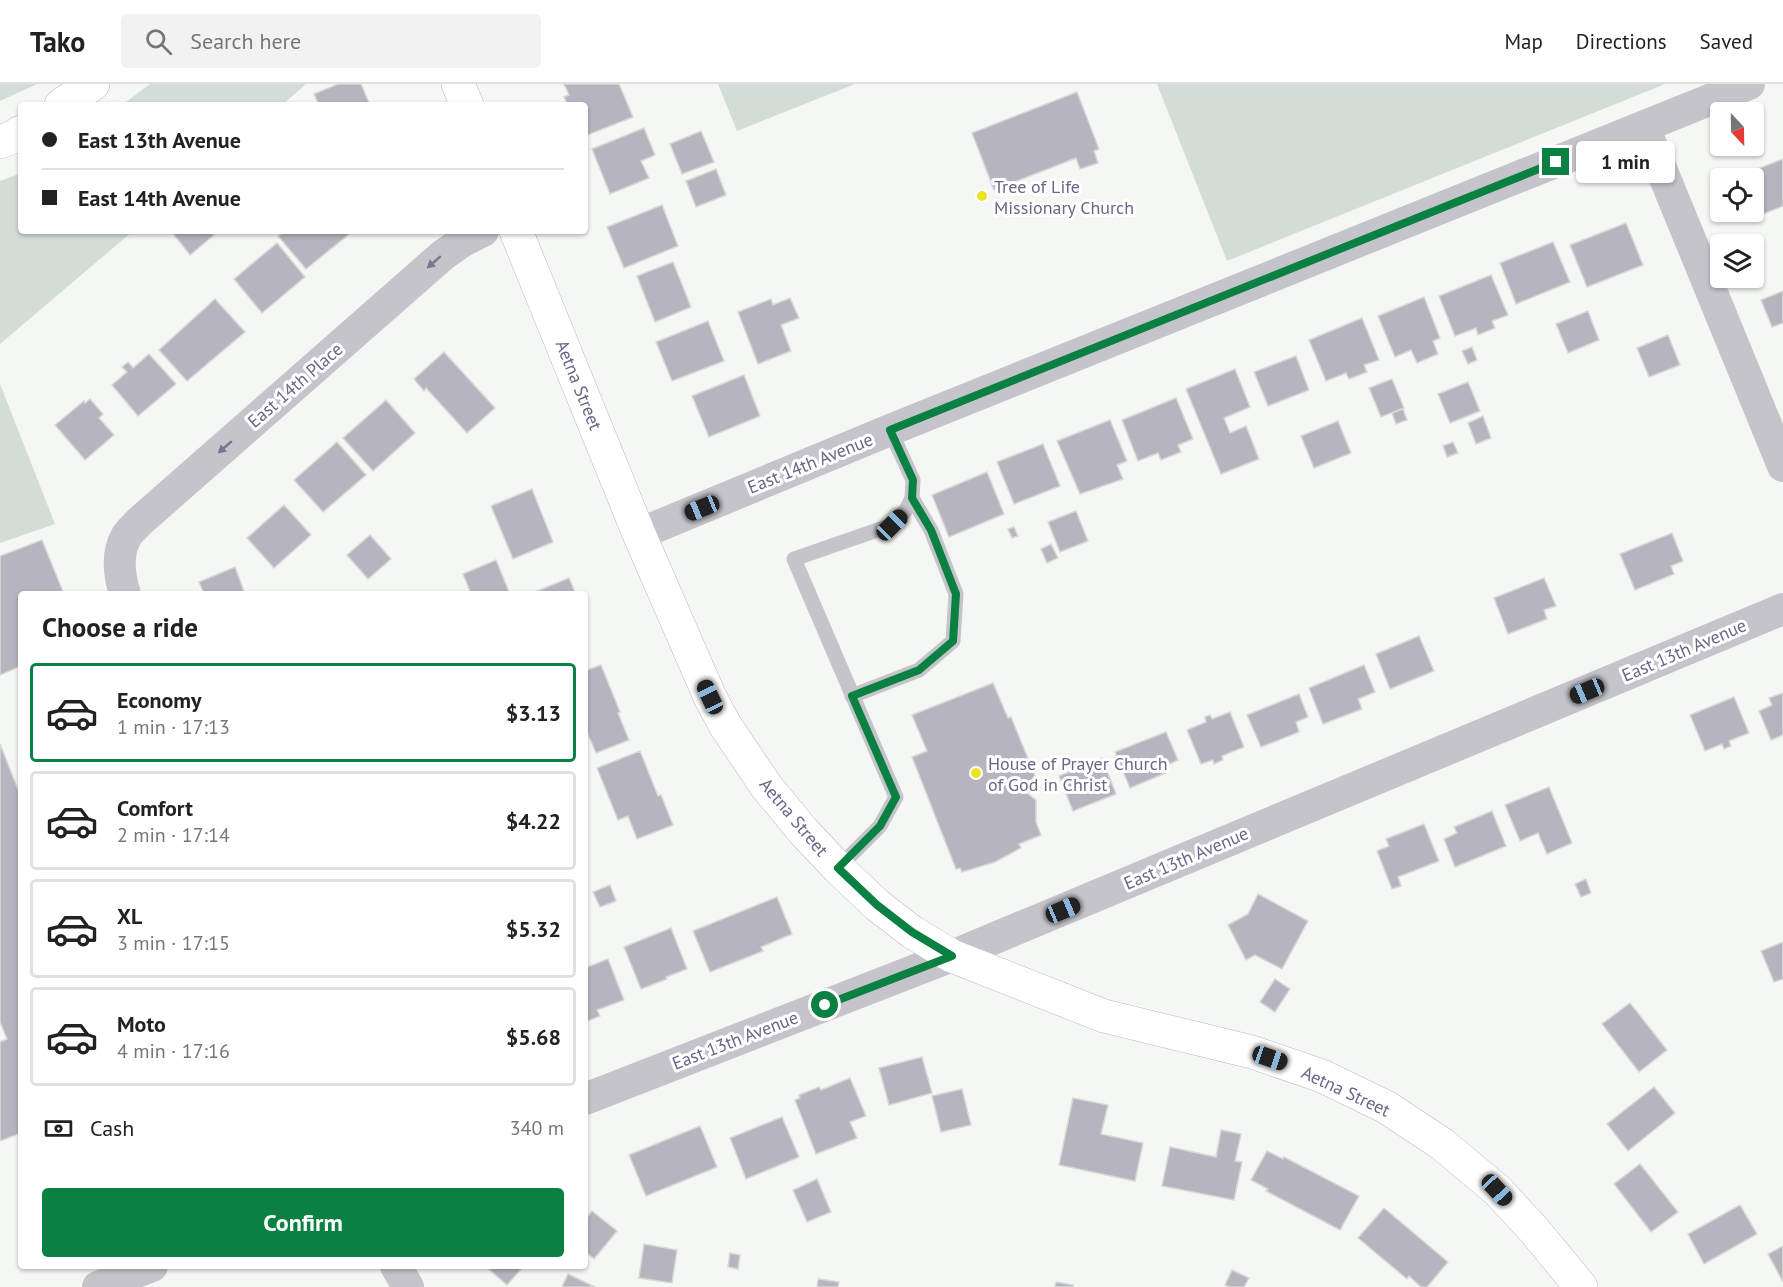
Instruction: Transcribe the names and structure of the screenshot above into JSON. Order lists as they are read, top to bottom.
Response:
{
  "streets": {
    "street": [
      "East 14th Place",
      "Aetna Street",
      "East 14th Avenue",
      "East 13th Avenue"
    ]
  },
  "crossings": [
    ["Aetna Street", "East 14th Avenue"],
    ["Aetna Street", "East 13th Avenue"]
  ],
  "one_way": ["East 14th Place"],
  "places": ["Tree of Life Missionary Church", "House of Prayer Church of God in Christ"],
  "north": "bottom",
  "page": {
    "header": "Tako",
    "search": "Search here",
    "nav": ["Map", "Directions", "Saved"],
    "banner": ["East 13th Avenue", "East 14th Avenue"],
    "bubble": "1 min",
    "heading": "Choose a ride",
    "list": [
      {
        "name": "Economy",
        "note": "1 min · 17:13",
        "value": "$3.13"
      },
      {
        "name": "Comfort",
        "note": "2 min · 17:14",
        "value": "$4.22"
      },
      {
        "name": "XL",
        "note": "3 min · 17:15",
        "value": "$5.32"
      },
      {
        "name": "Moto",
        "note": "4 min · 17:16",
        "value": "$5.68"
      }
    ],
    "pay": ["Cash", "340 m"],
    "buttons": "Confirm"
  }
}
